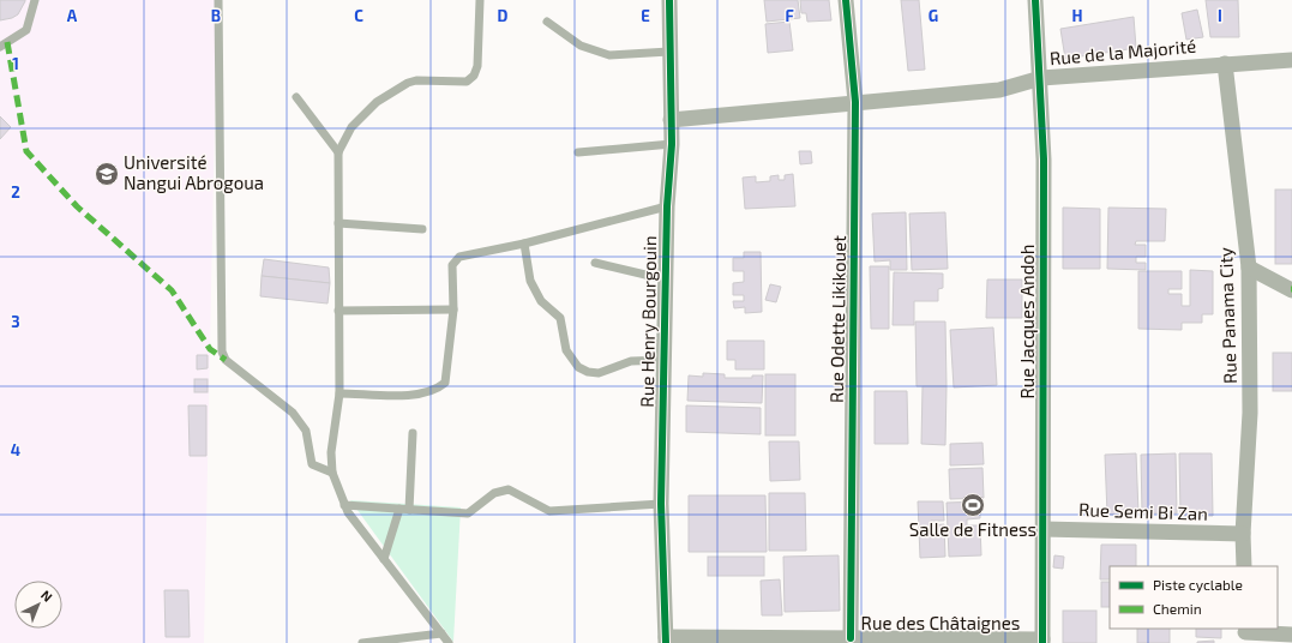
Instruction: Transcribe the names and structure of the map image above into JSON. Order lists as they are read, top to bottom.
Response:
{
  "streets": {
    "street": [
      "Rue de la Majorité",
      "Rue Panama City",
      "Rue Odette Likikouet",
      "Rue Henry Bourgouin",
      "Rue Jacques Andoh",
      "Rue Semi Bi Zan",
      "Rue des Châtaignes"
    ]
  },
  "crossings": [
    ["Rue de la Majorité", "Rue Panama City"],
    ["Rue de la Majorité", "Rue Odette Likikouet"],
    ["Rue de la Majorité", "Rue Henry Bourgouin"],
    ["Rue de la Majorité", "Rue Jacques Andoh"],
    ["Rue Panama City", "Rue Semi Bi Zan"],
    ["Rue Odette Likikouet", "Rue des Châtaignes"],
    ["Rue Henry Bourgouin", "Rue des Châtaignes"],
    ["Rue Jacques Andoh", "Rue Semi Bi Zan"],
    ["Rue Jacques Andoh", "Rue des Châtaignes"]
  ],
  "places": {
    "school or university": ["Université Nangui Abrogoua"],
    "sports": ["Salle de Fitness"]
  },
  "legend": ["Piste cyclable", "Chemin"],
  "north": "top right",
  "grid": {
    "columns": [
      "A",
      "B",
      "C",
      "D",
      "E",
      "F",
      "G",
      "H",
      "I"
    ],
    "rows": [
      "1",
      "2",
      "3",
      "4"
    ]
  }
}
